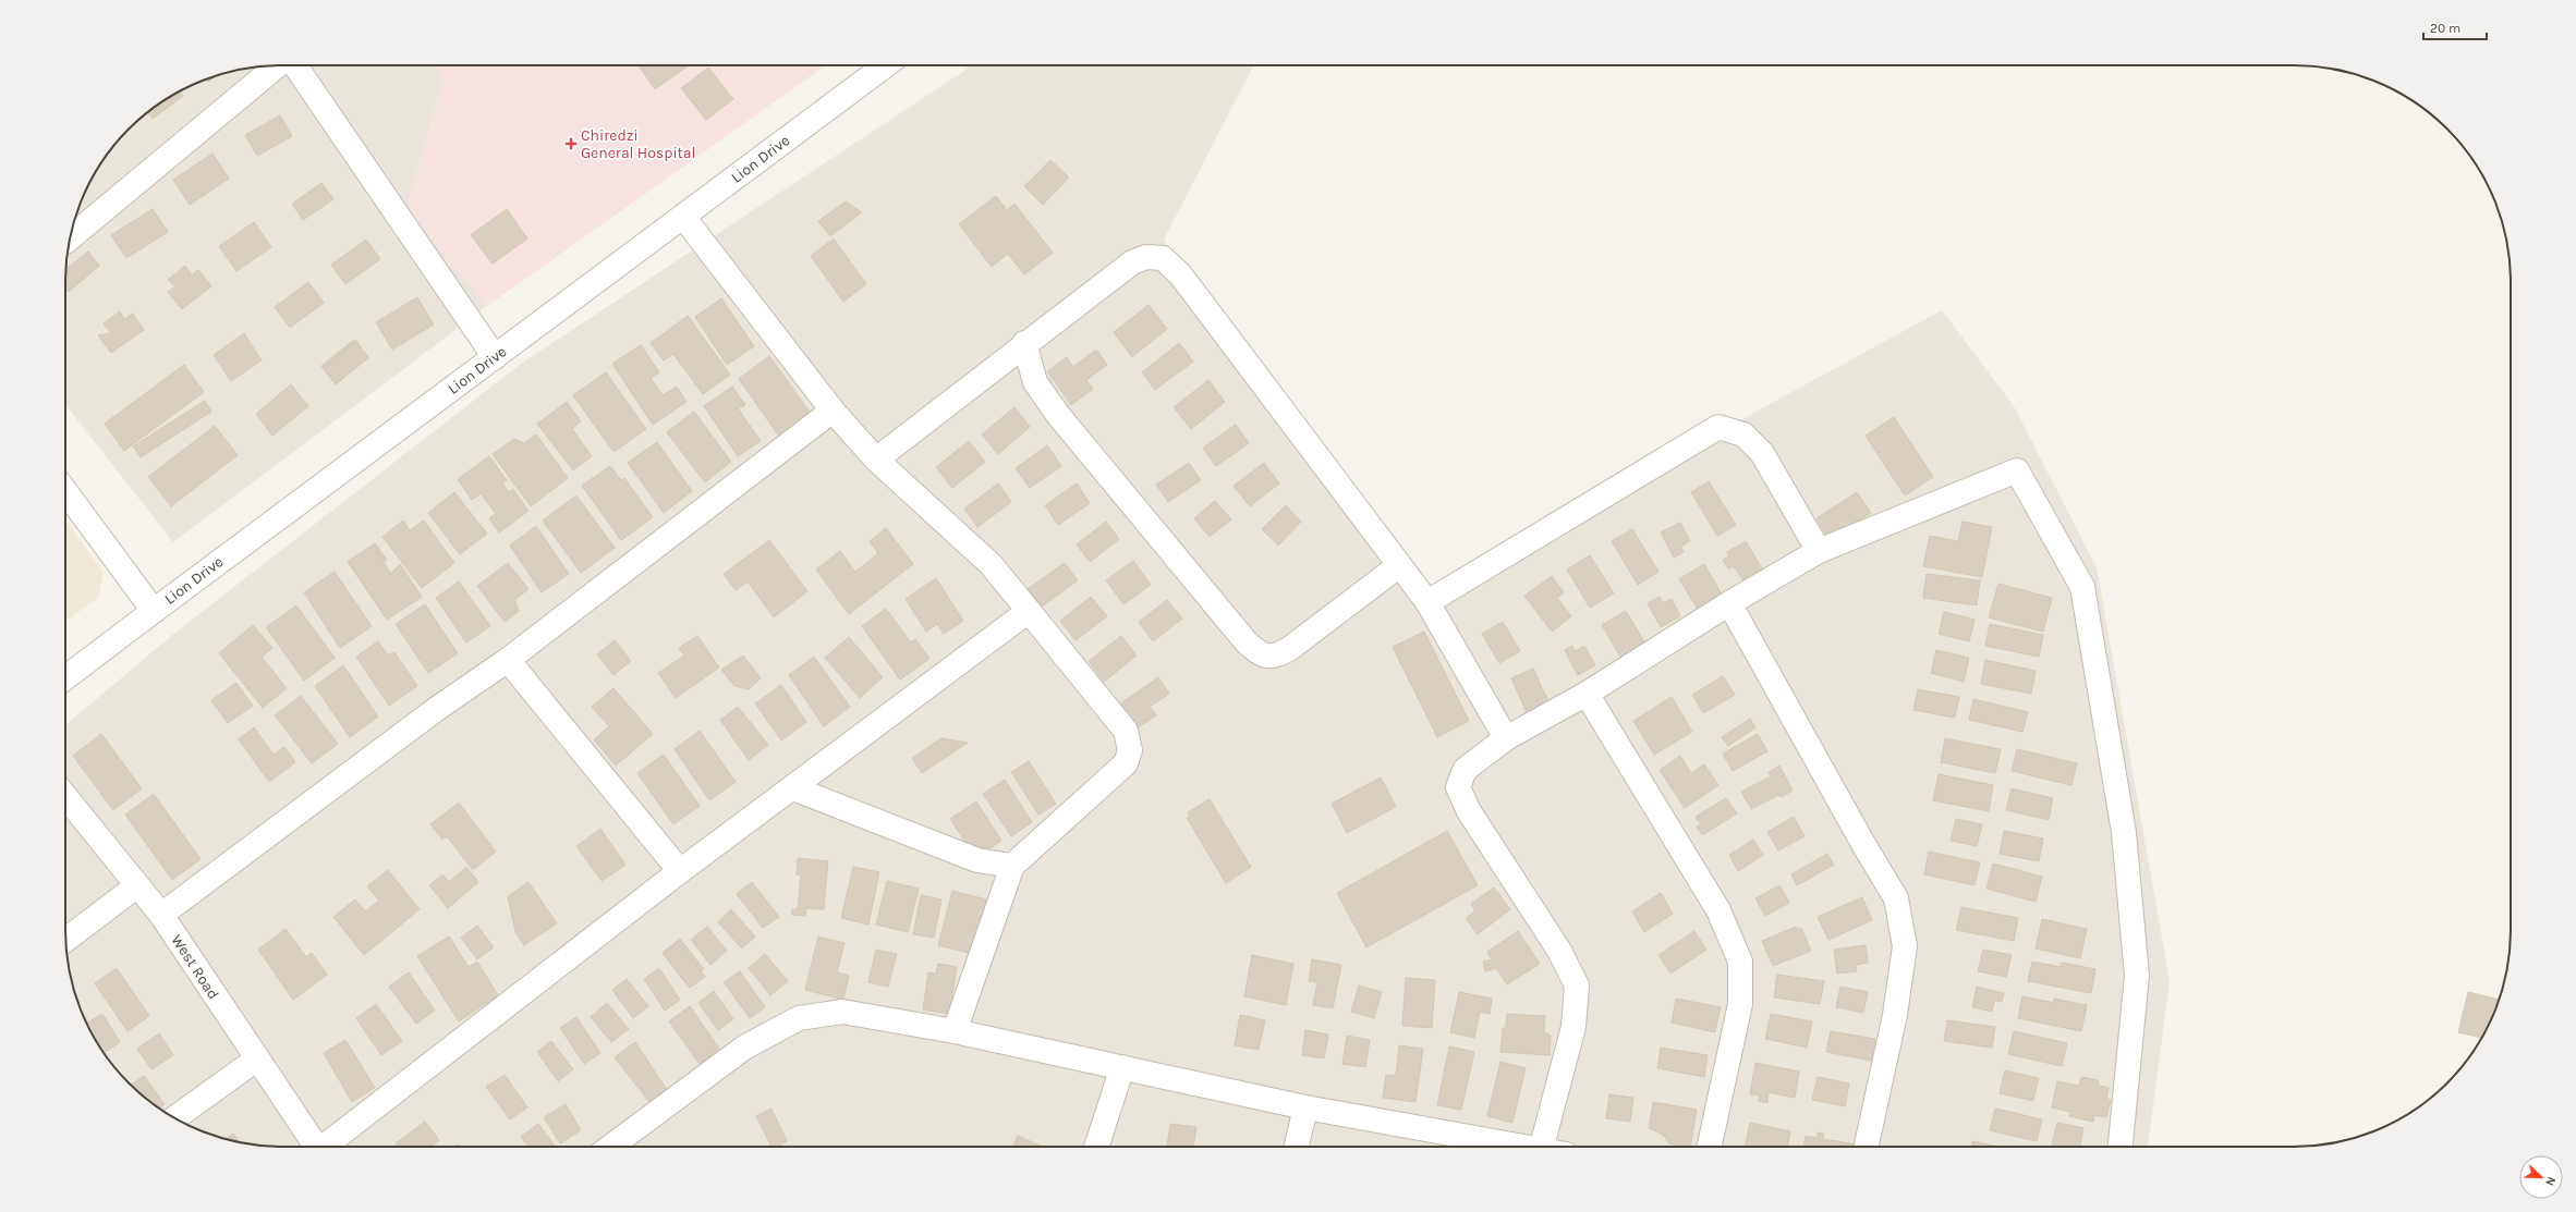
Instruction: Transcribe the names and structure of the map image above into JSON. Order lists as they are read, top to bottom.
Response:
{
  "streets": {
    "street": ["Lion Drive", "West Road"]
  },
  "places": {
    "health": ["Chiredzi General Hospital"]
  },
  "scale_bar": "20 m",
  "north": "bottom right"
}
